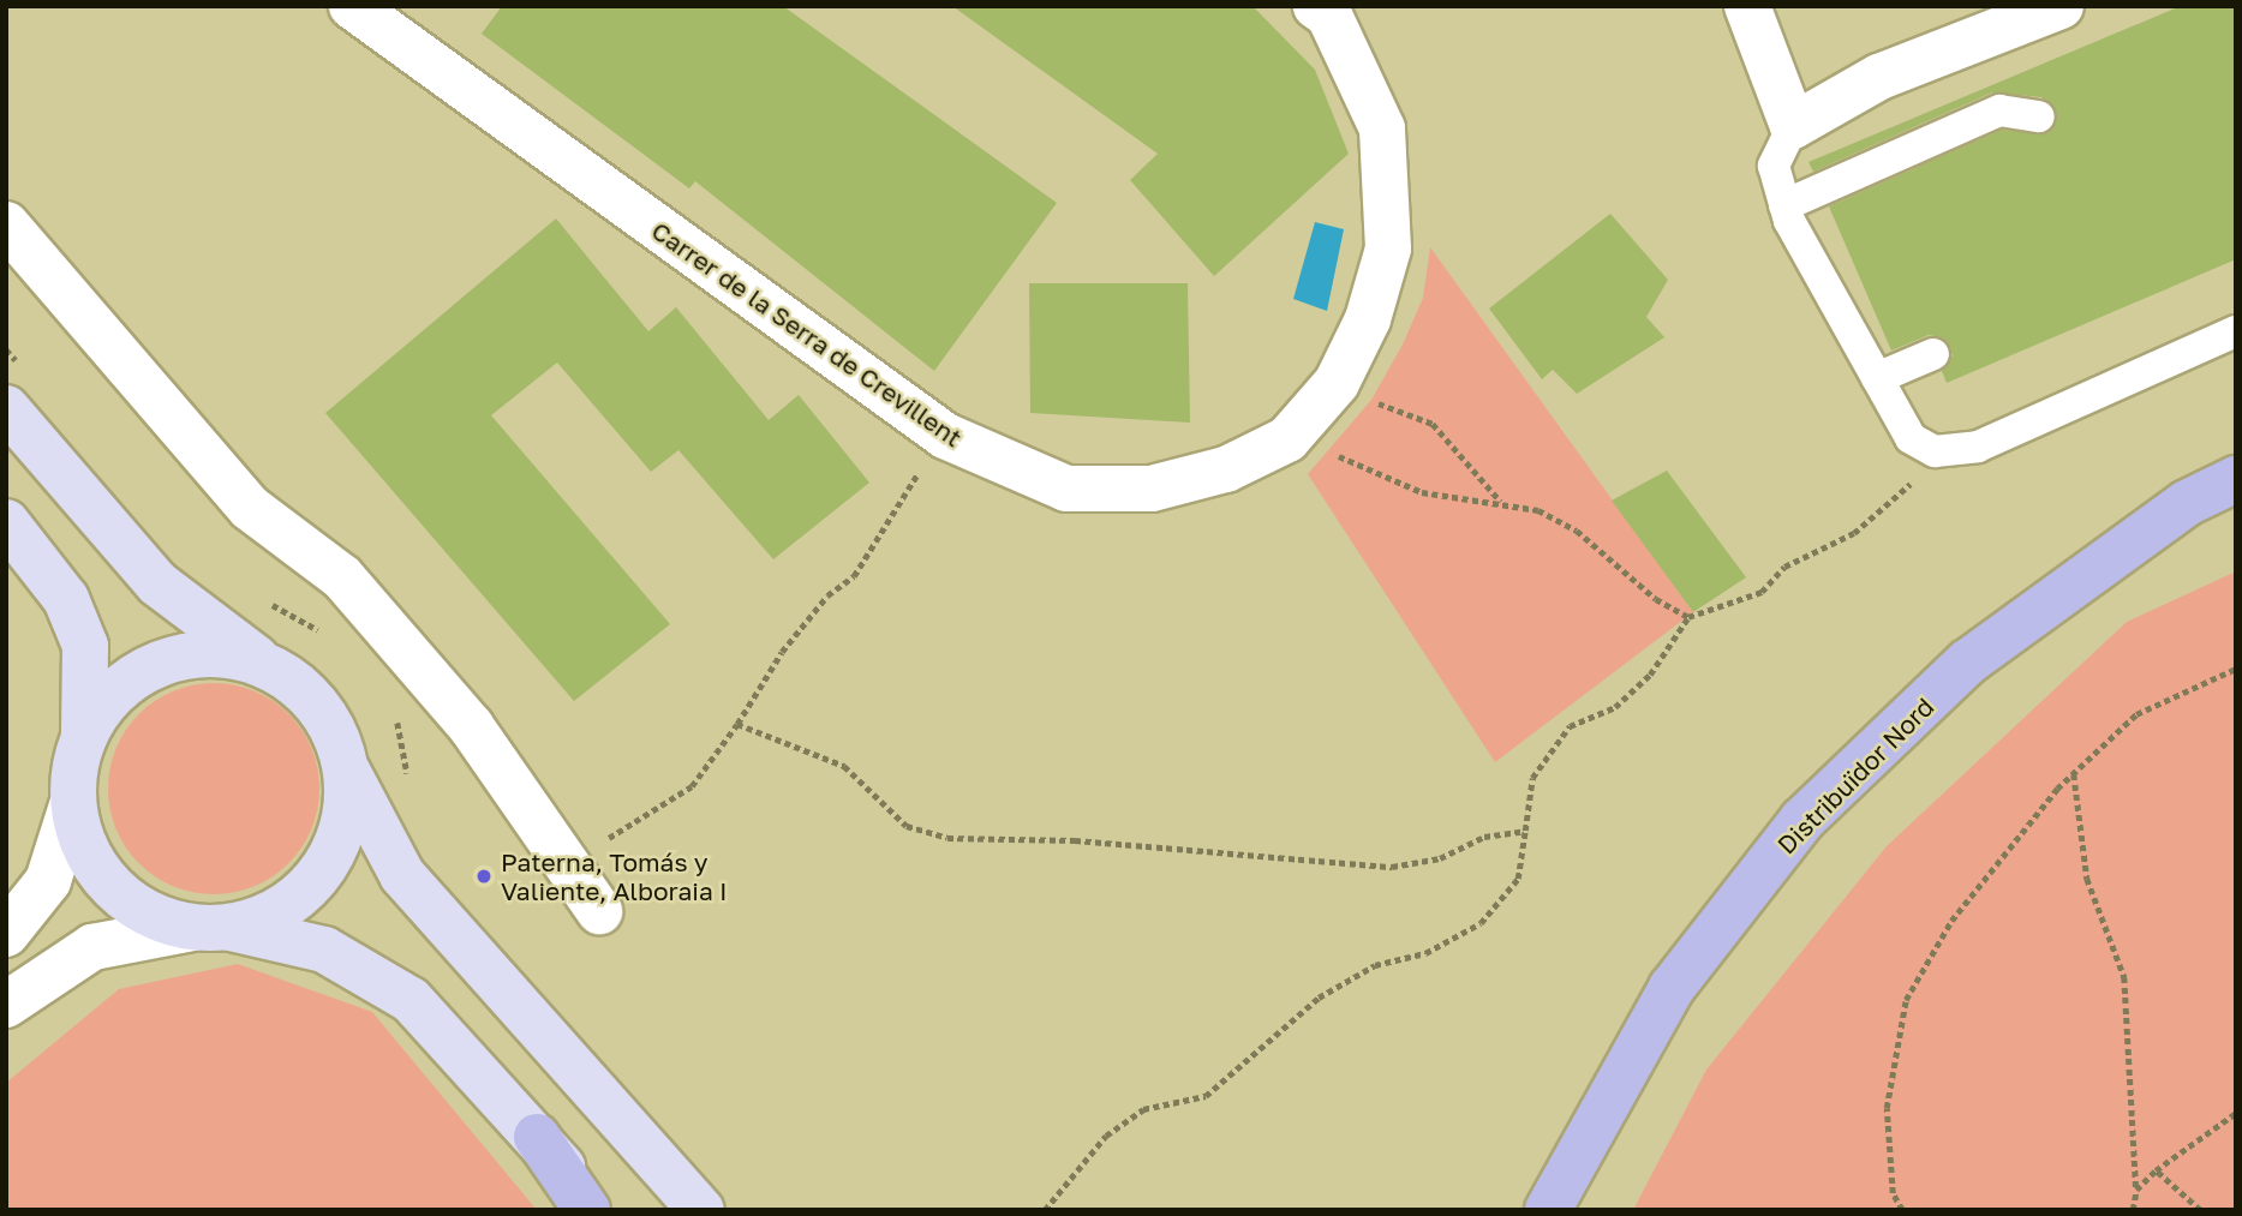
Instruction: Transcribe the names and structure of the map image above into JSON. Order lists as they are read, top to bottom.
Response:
{
  "streets": {
    "main road": ["Distribuïdor Nord"],
    "street": ["Carrer de la Serra de Crevillent"]
  },
  "places": ["Paterna, Tomás y Valiente, Alboraia I"]
}
